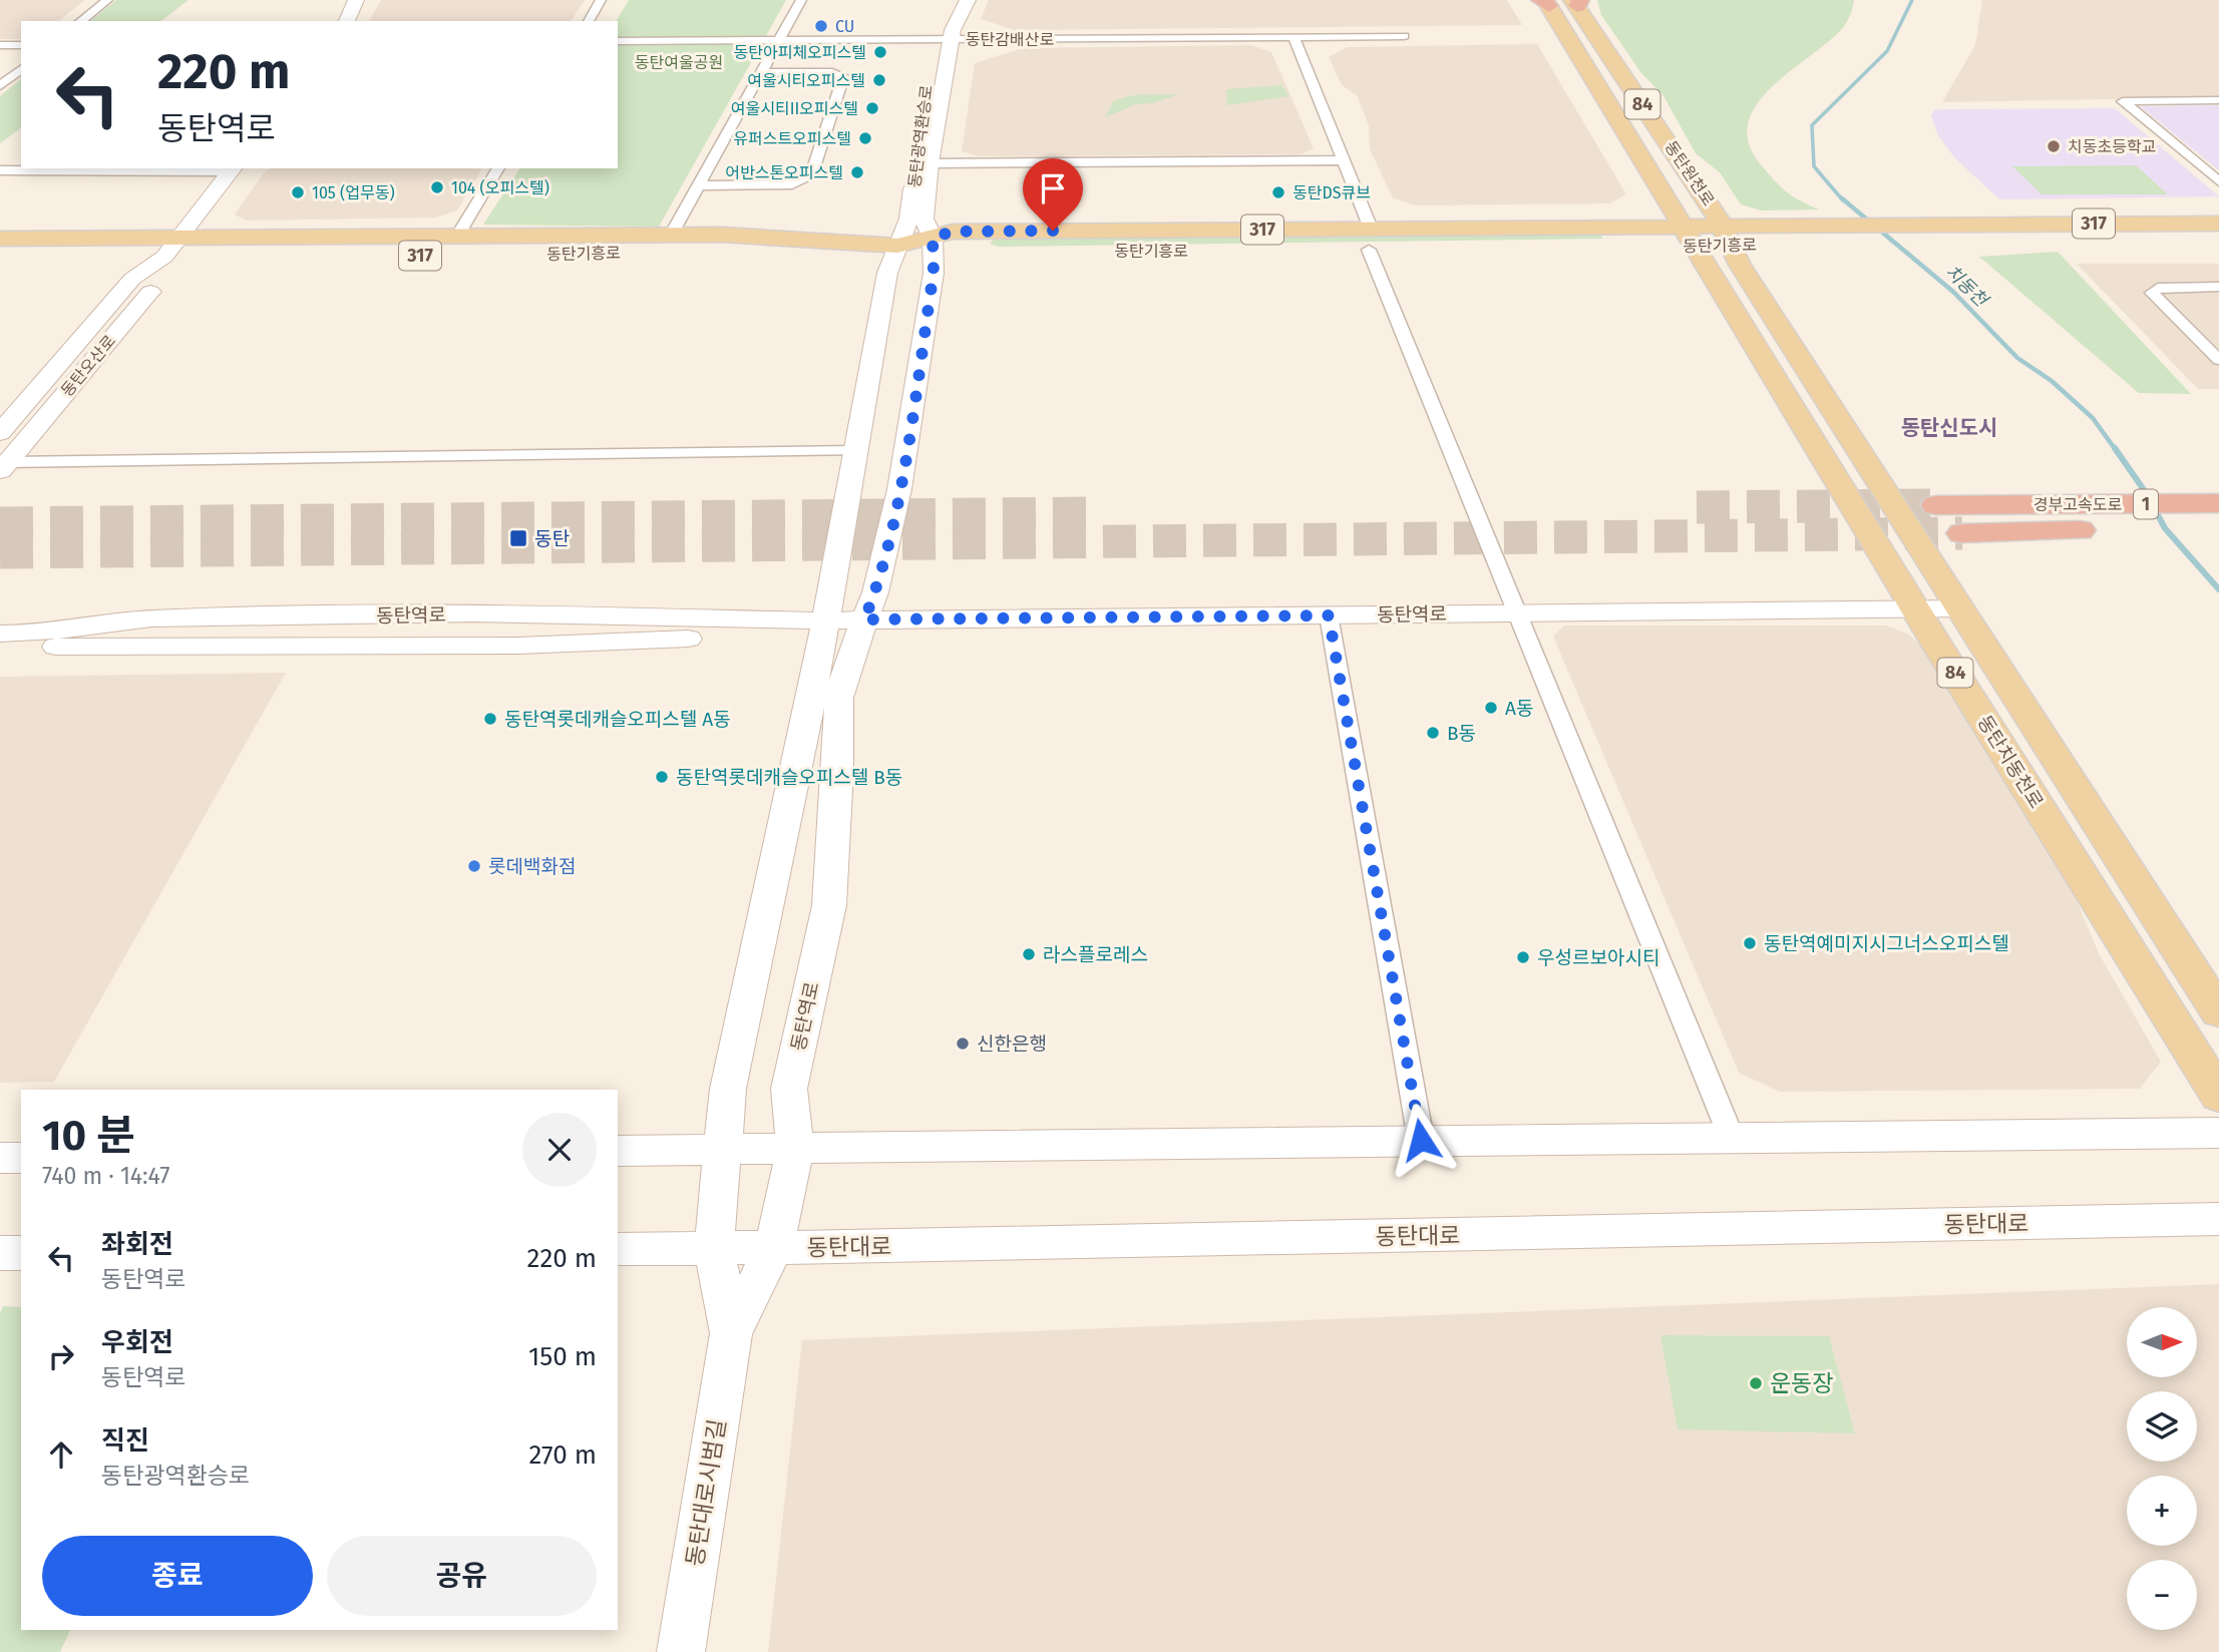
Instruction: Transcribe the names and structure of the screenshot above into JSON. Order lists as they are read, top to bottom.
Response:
{
  "streets": {
    "highway": ["경부고속도로", "1"],
    "main road": [
      "84",
      "동탄원천로",
      "317",
      "동탄기흥로",
      "동탄치동천로"
    ],
    "street": [
      "동탄감배산로",
      "동탄광역환승로",
      "동탄오산로",
      "동탄역로",
      "동탄대로",
      "동탄대로시범길"
    ]
  },
  "crossings": [
    ["동탄감배산로", "동탄광역환승로"],
    ["동탄광역환승로", "동탄기흥로"],
    ["동탄광역환승로", "동탄역로"],
    ["동탄원천로", "동탄기흥로"],
    ["동탄원천로", "동탄치동천로"],
    ["동탄기흥로", "동탄오산로"],
    ["동탄기흥로", "동탄역로"],
    ["동탄기흥로", "동탄치동천로"],
    ["동탄역로", "동탄치동천로"],
    ["동탄역로", "동탄대로"],
    ["동탄역로", "동탄대로시범길"],
    ["동탄대로", "동탄대로시범길"]
  ],
  "districts": ["동탄신도시"],
  "water": ["치동천"],
  "parks": ["동탄여울공원"],
  "places": {
    "other": [
      "CU",
      "동탄아피체오피스텔",
      "여울시티오피스텔",
      "여울시티II오피스텔",
      "유퍼스트오피스텔",
      "치동초등학교",
      "어반스톤오피스텔",
      "104 (오피스텔)",
      "105 (업무동)",
      "동탄DS큐브",
      "A동",
      "동탄역롯데캐슬오피스텔 A동",
      "B동",
      "동탄역롯데캐슬오피스텔 B동",
      "롯데백화점",
      "동탄역예미지시그너스오피스텔",
      "라스플로레스",
      "우성르보아시티",
      "신한은행",
      "운동장"
    ],
    "transit": ["동탄"]
  },
  "north": "right",
  "page": {
    "turn": ["220 m", "동탄역로"],
    "heading": ["10 분", "740 m · 14:47"],
    "list": [
      {
        "name": "좌회전",
        "note": "동탄역로",
        "value": "220 m"
      },
      {
        "name": "우회전",
        "note": "동탄역로",
        "value": "150 m"
      },
      {
        "name": "직진",
        "note": "동탄광역환승로",
        "value": "270 m"
      }
    ],
    "map_buttons": ["+", "−"],
    "buttons": ["종료", "공유"]
  }
}
